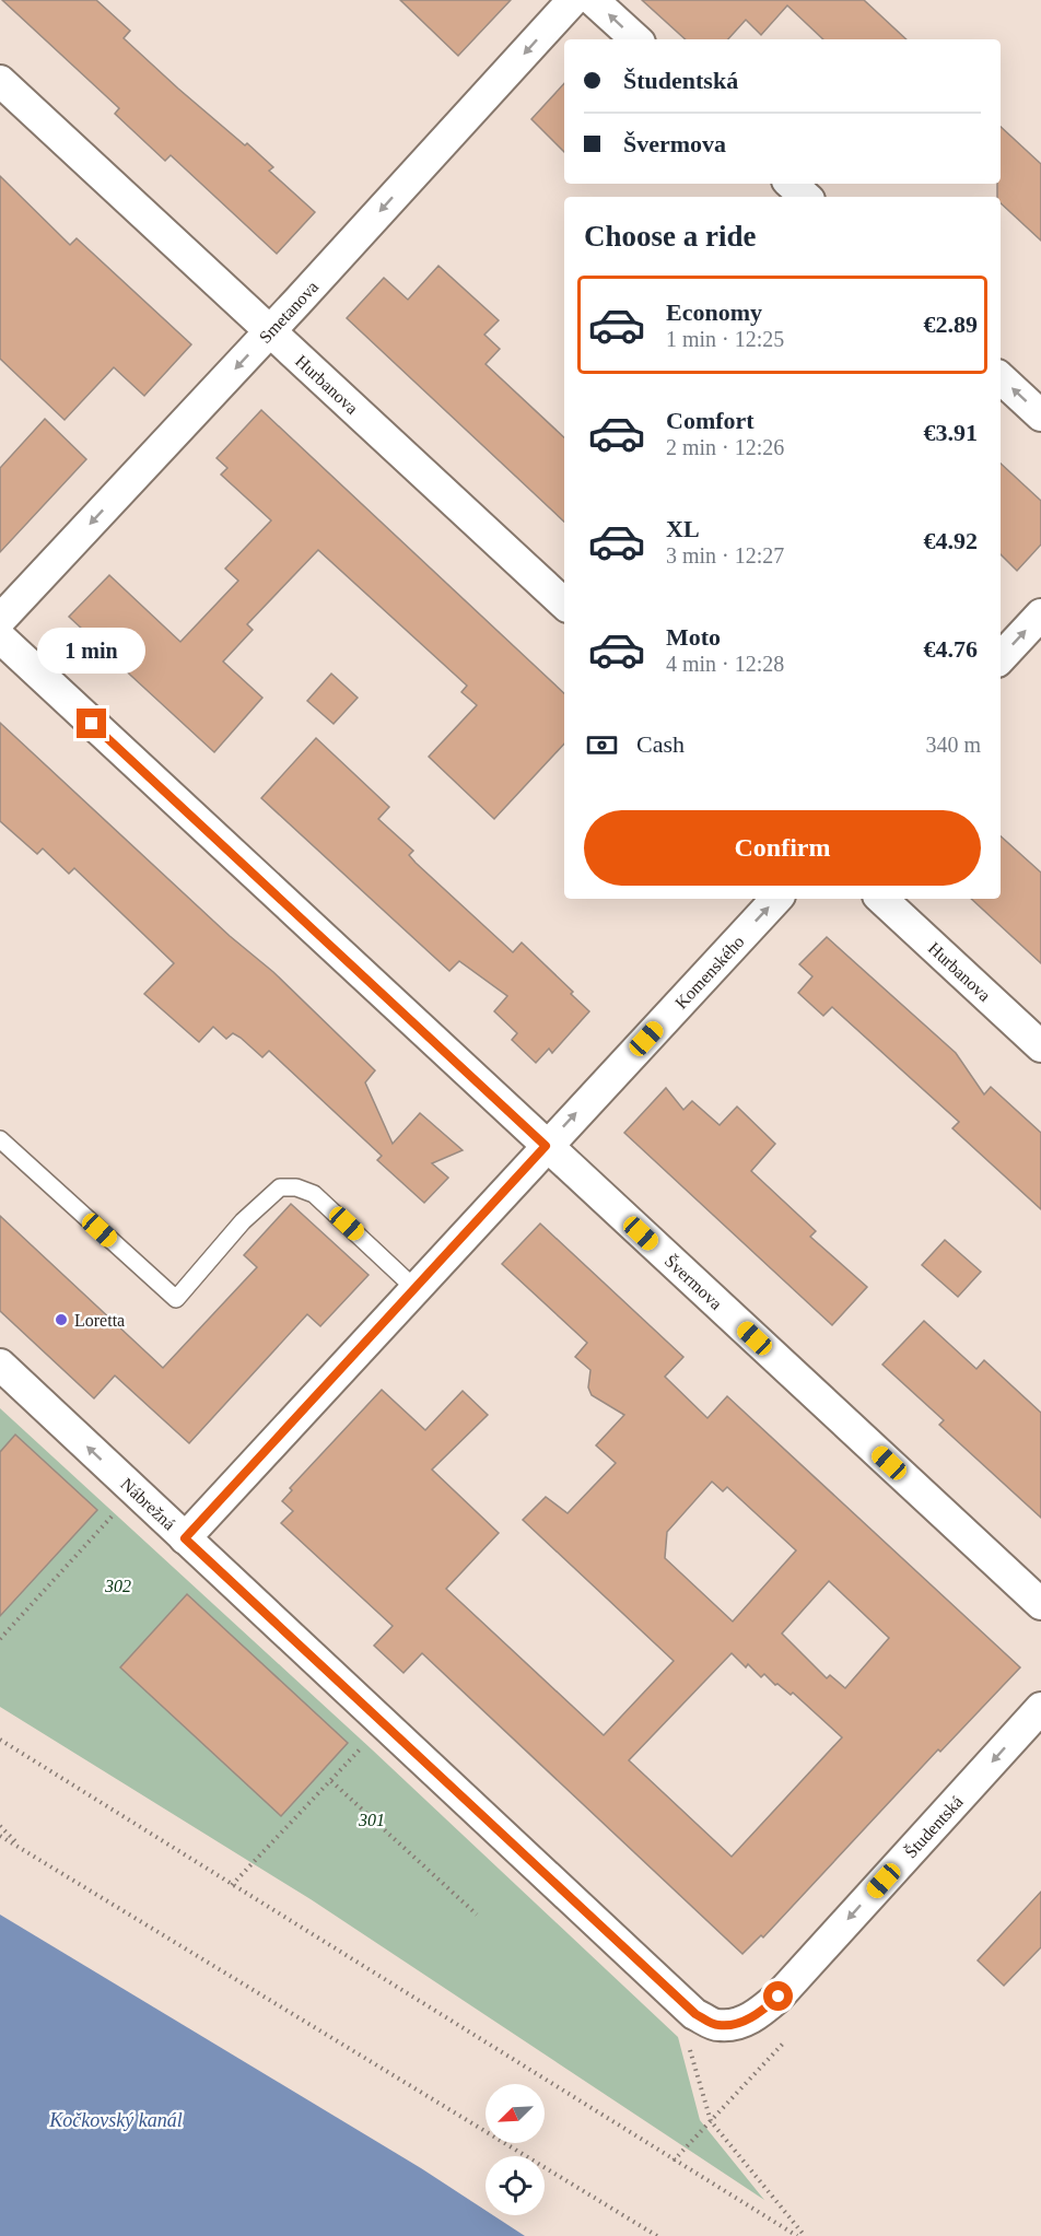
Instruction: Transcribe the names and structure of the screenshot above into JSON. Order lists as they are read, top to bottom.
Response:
{
  "streets": {
    "street": [
      "Smetanova",
      "Hurbanova",
      "Komenského",
      "Švermova",
      "Nábrežná",
      "Študentská"
    ]
  },
  "crossings": [
    ["Smetanova", "Hurbanova"],
    ["Komenského", "Švermova"],
    ["Komenského", "Nábrežná"],
    ["Nábrežná", "Študentská"]
  ],
  "one_way": ["Smetanova", "Komenského", "Študentská"],
  "water": ["Kočkovský kanál"],
  "parks": ["302", "301"],
  "places": ["Loretta"],
  "north": "bottom left",
  "page": {
    "banner": ["Študentská", "Švermova"],
    "heading": "Choose a ride",
    "list": [
      {
        "name": "Economy",
        "note": "1 min · 12:25",
        "value": "€2.89"
      },
      {
        "name": "Comfort",
        "note": "2 min · 12:26",
        "value": "€3.91"
      },
      {
        "name": "XL",
        "note": "3 min · 12:27",
        "value": "€4.92"
      },
      {
        "name": "Moto",
        "note": "4 min · 12:28",
        "value": "€4.76"
      }
    ],
    "bubble": "1 min",
    "pay": ["Cash", "340 m"],
    "buttons": "Confirm"
  }
}
